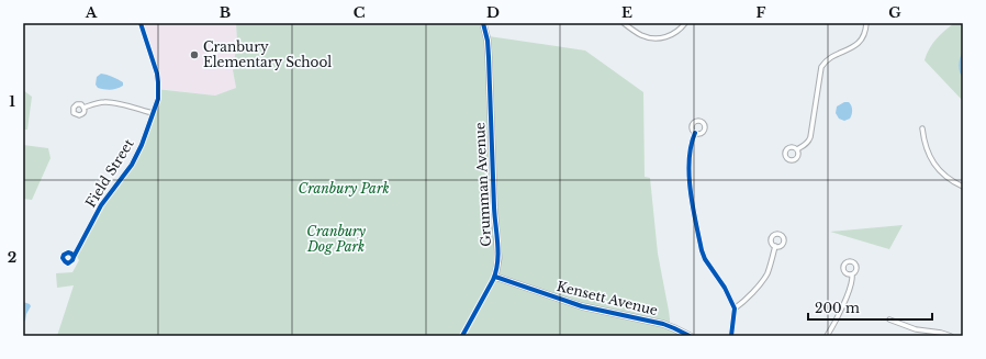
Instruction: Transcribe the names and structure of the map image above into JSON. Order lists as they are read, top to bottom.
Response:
{
  "streets": {
    "street": ["Field Street", "Grumman Avenue", "Kensett Avenue"]
  },
  "crossings": [
    ["Grumman Avenue", "Kensett Avenue"]
  ],
  "parks": ["Cranbury Park", "Cranbury Dog Park"],
  "places": ["Cranbury Elementary School"],
  "scale_bar": "200 m",
  "grid": {
    "columns": [
      "A",
      "B",
      "C",
      "D",
      "E",
      "F",
      "G"
    ],
    "rows": ["1", "2"]
  }
}
